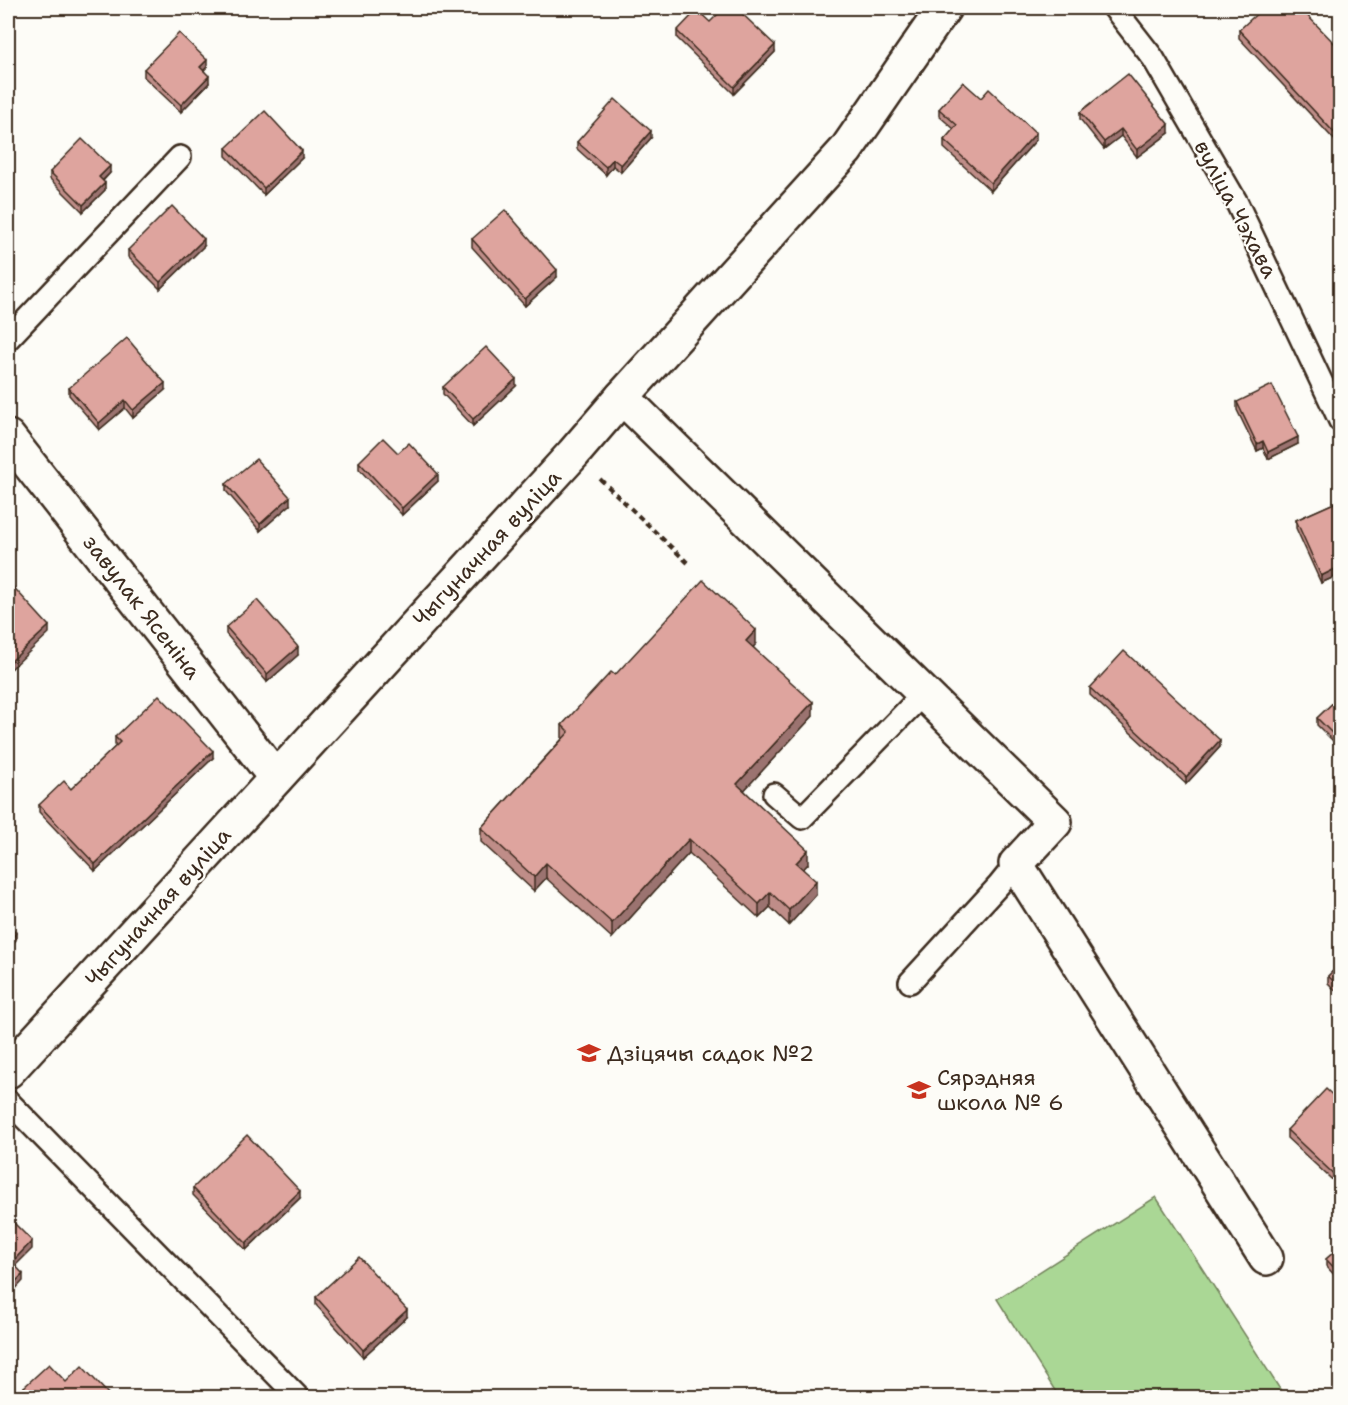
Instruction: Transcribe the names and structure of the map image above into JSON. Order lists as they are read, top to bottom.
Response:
{
  "streets": {
    "street": ["Чыгуначная вуліца", "завулак Ясеніна"],
    "lane": ["вуліца Чэхава"]
  },
  "crossings": [
    ["Чыгуначная вуліца", "завулак Ясеніна"]
  ],
  "places": {
    "school or university": ["Дзіцячы садок №2", "Сярэдняя школа № 6"]
  }
}
